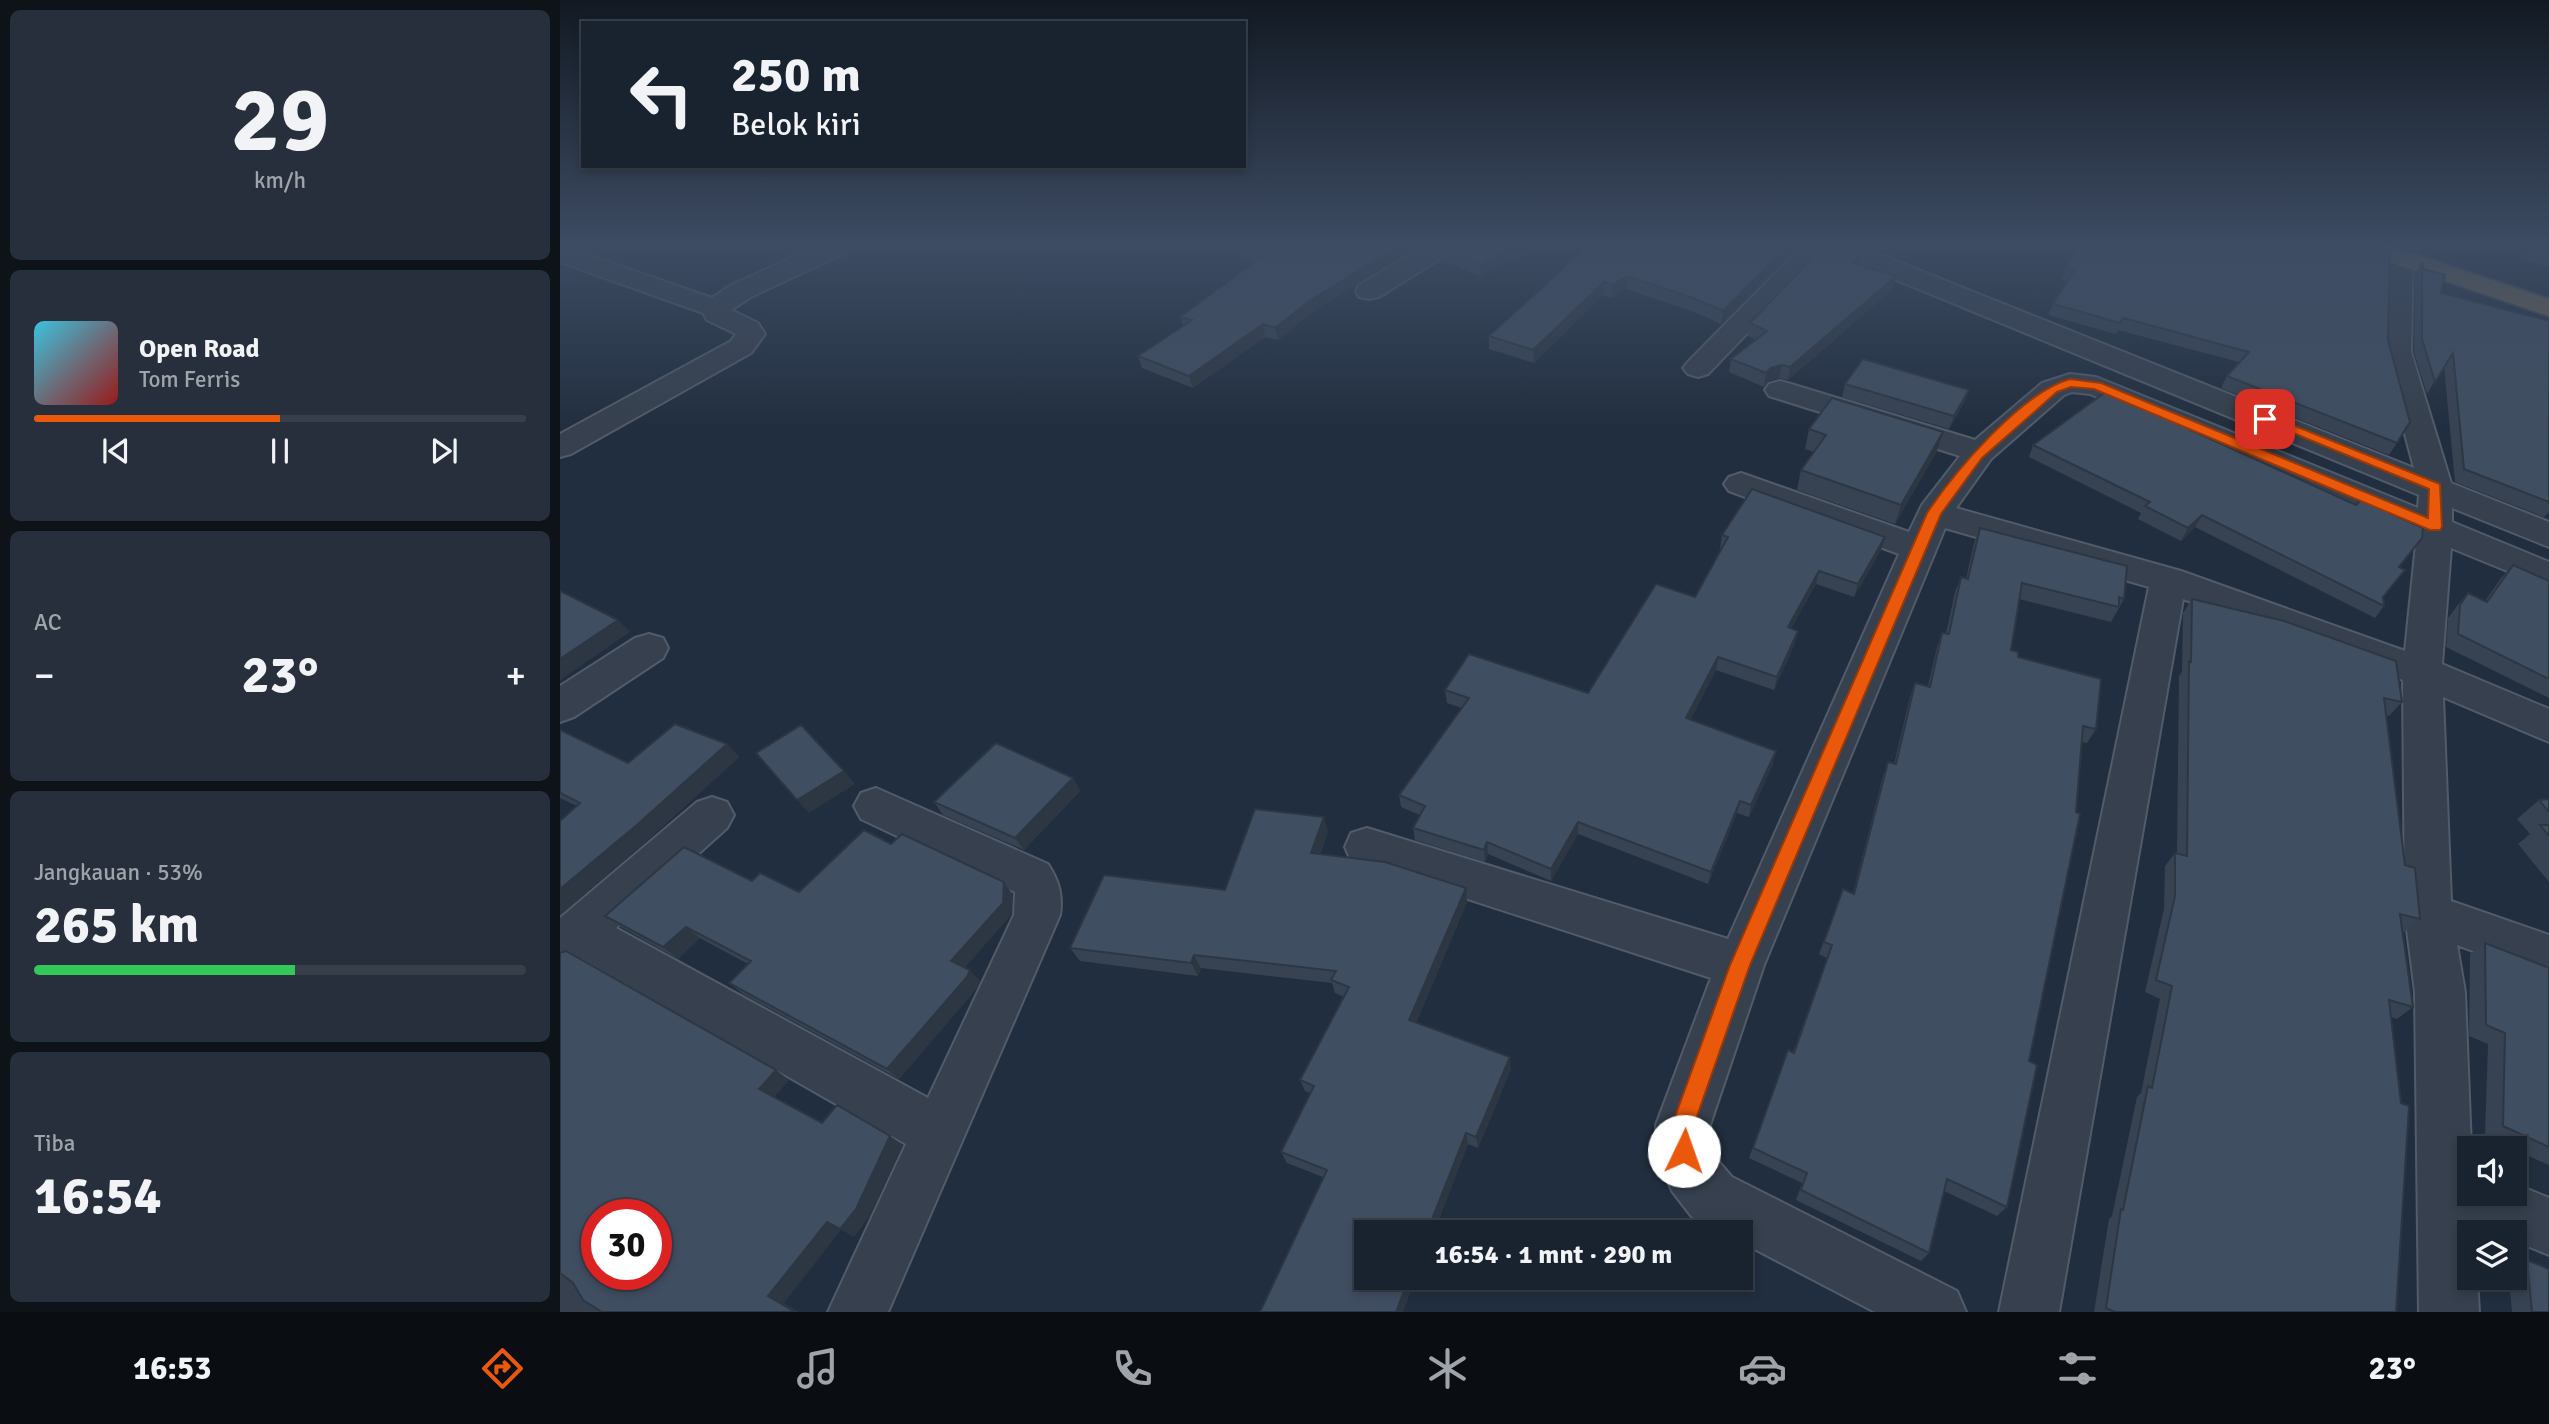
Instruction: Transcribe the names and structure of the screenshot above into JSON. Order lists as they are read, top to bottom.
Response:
{
  "page": {
    "tile": [
      ["29", "km/h"],
      "AC",
      ["Jangkauan · 53%", "265 km"],
      ["Tiba", "16:54"]
    ],
    "turn": ["250 m", "Belok kiri"],
    "song": ["Open Road", "Tom Ferris"],
    "heat": ["−", "23°", "+"],
    "limit": "30",
    "trip": "16:54 · 1 mnt · 290 m",
    "tabs": ["16:53", "23°"]
  }
}
